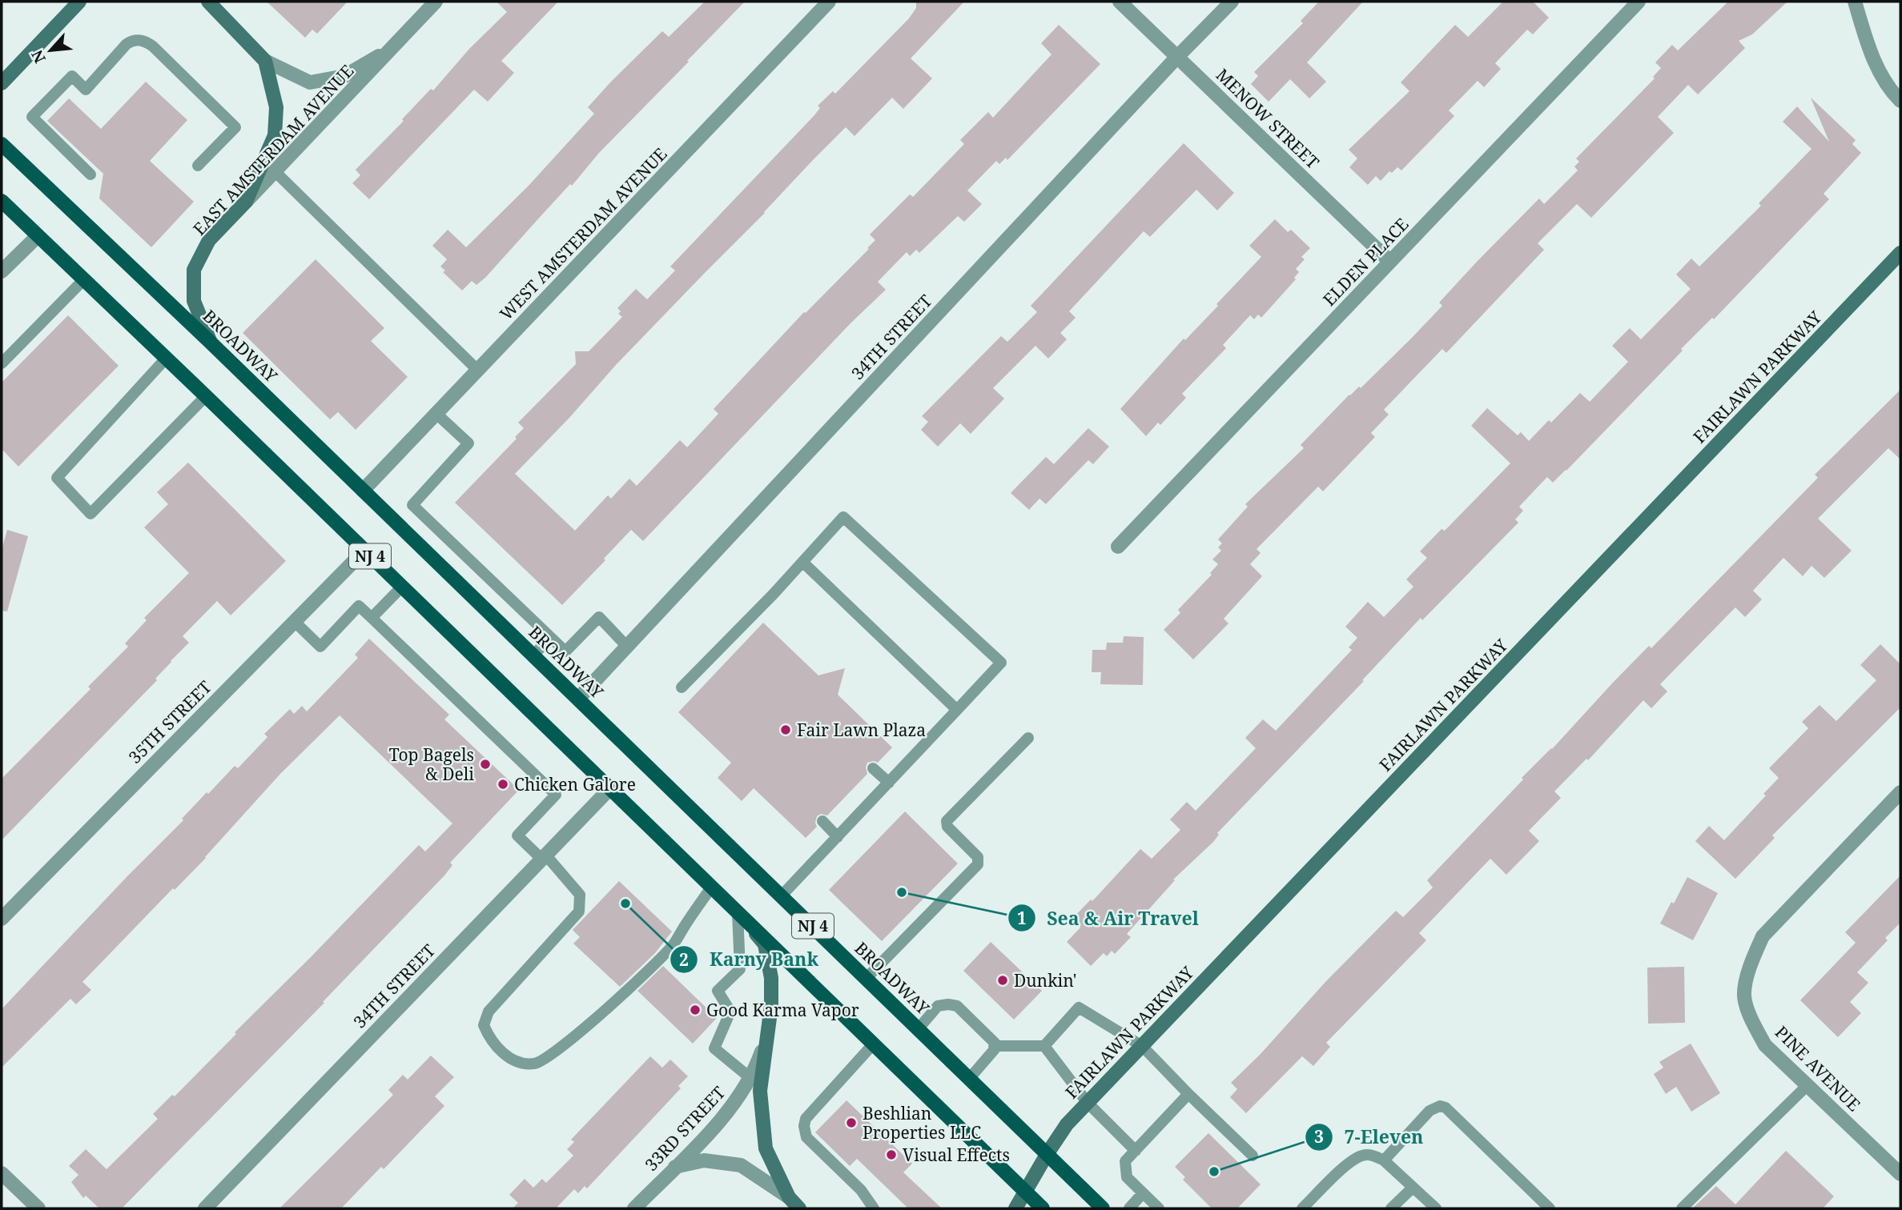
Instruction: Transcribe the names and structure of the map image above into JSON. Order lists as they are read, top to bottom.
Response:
{
  "streets": {
    "main road": ["BROADWAY", "NJ 4"],
    "street": [
      "MENOW STREET",
      "EAST AMSTERDAM AVENUE",
      "WEST AMSTERDAM AVENUE",
      "ELDEN PLACE",
      "34TH STREET",
      "FAIRLAWN PARKWAY",
      "35TH STREET",
      "PINE AVENUE",
      "33RD STREET"
    ]
  },
  "crossings": [
    ["MENOW STREET", "ELDEN PLACE"],
    ["MENOW STREET", "34TH STREET"],
    ["EAST AMSTERDAM AVENUE", "BROADWAY"],
    ["WEST AMSTERDAM AVENUE", "BROADWAY"],
    ["34TH STREET", "BROADWAY"],
    ["34TH STREET", "NJ 4"],
    ["BROADWAY", "FAIRLAWN PARKWAY"],
    ["FAIRLAWN PARKWAY", "NJ 4"],
    ["NJ 4", "35TH STREET"],
    ["NJ 4", "33RD STREET"]
  ],
  "places": [
    "Fair Lawn Plaza",
    "Top Bagels & Deli",
    "Chicken Galore",
    "Sea & Air Travel",
    "Karny Bank",
    "Dunkin'",
    "Good Karma Vapor",
    "Beshlian Properties LLC",
    "Visual Effects",
    "7-Eleven"
  ],
  "north": "bottom left"
}
